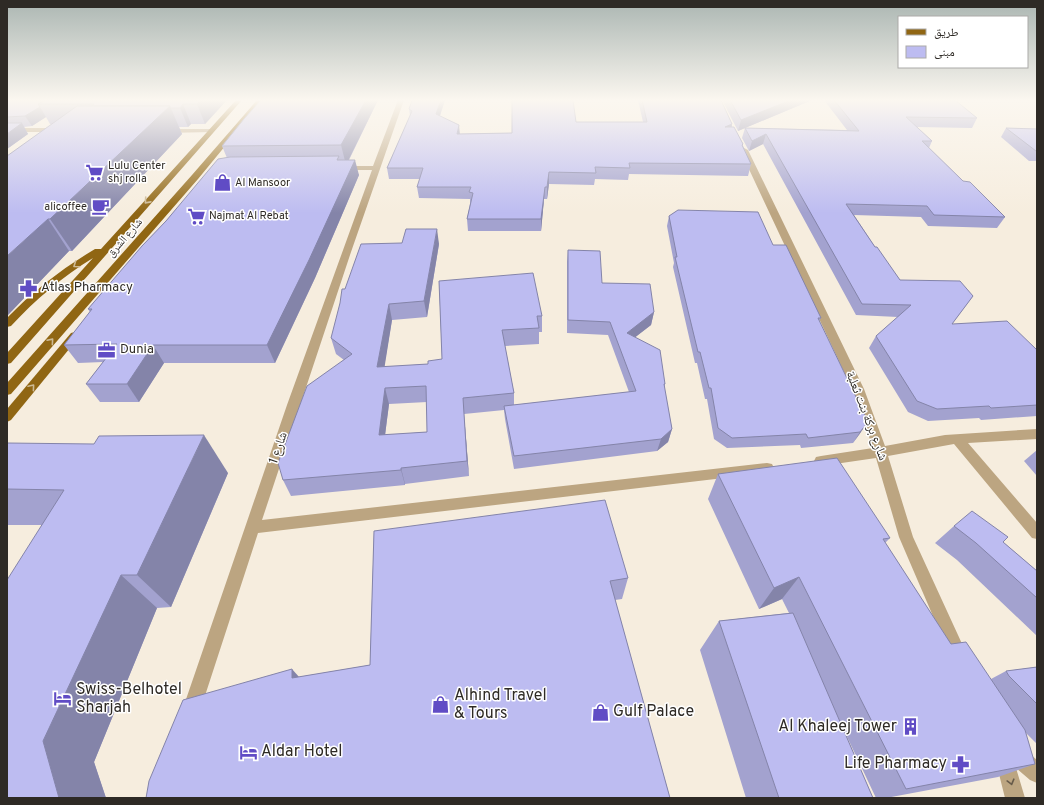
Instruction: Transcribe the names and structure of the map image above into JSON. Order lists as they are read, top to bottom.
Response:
{
  "streets": {
    "main road": ["شارع الشرق"],
    "street": ["شارع بركة بنت ثعلبة", "شارع 1"]
  },
  "places": {
    "supermarket": ["Lulu Center shj rolla", "Najmat Al Rebat"],
    "shop": ["Al Mansoor", "Alhind Travel & Tours", "Gulf Palace"],
    "cafe": ["alicoffee"],
    "pharmacy": ["Atlas Pharmacy", "Life Pharmacy"],
    "office": ["Dunia"],
    "hotel": ["Swiss-Belhotel Sharjah", "Aldar Hotel"],
    "building": ["Al Khaleej Tower"]
  },
  "legend": ["طريق", "مبنى"]
}
